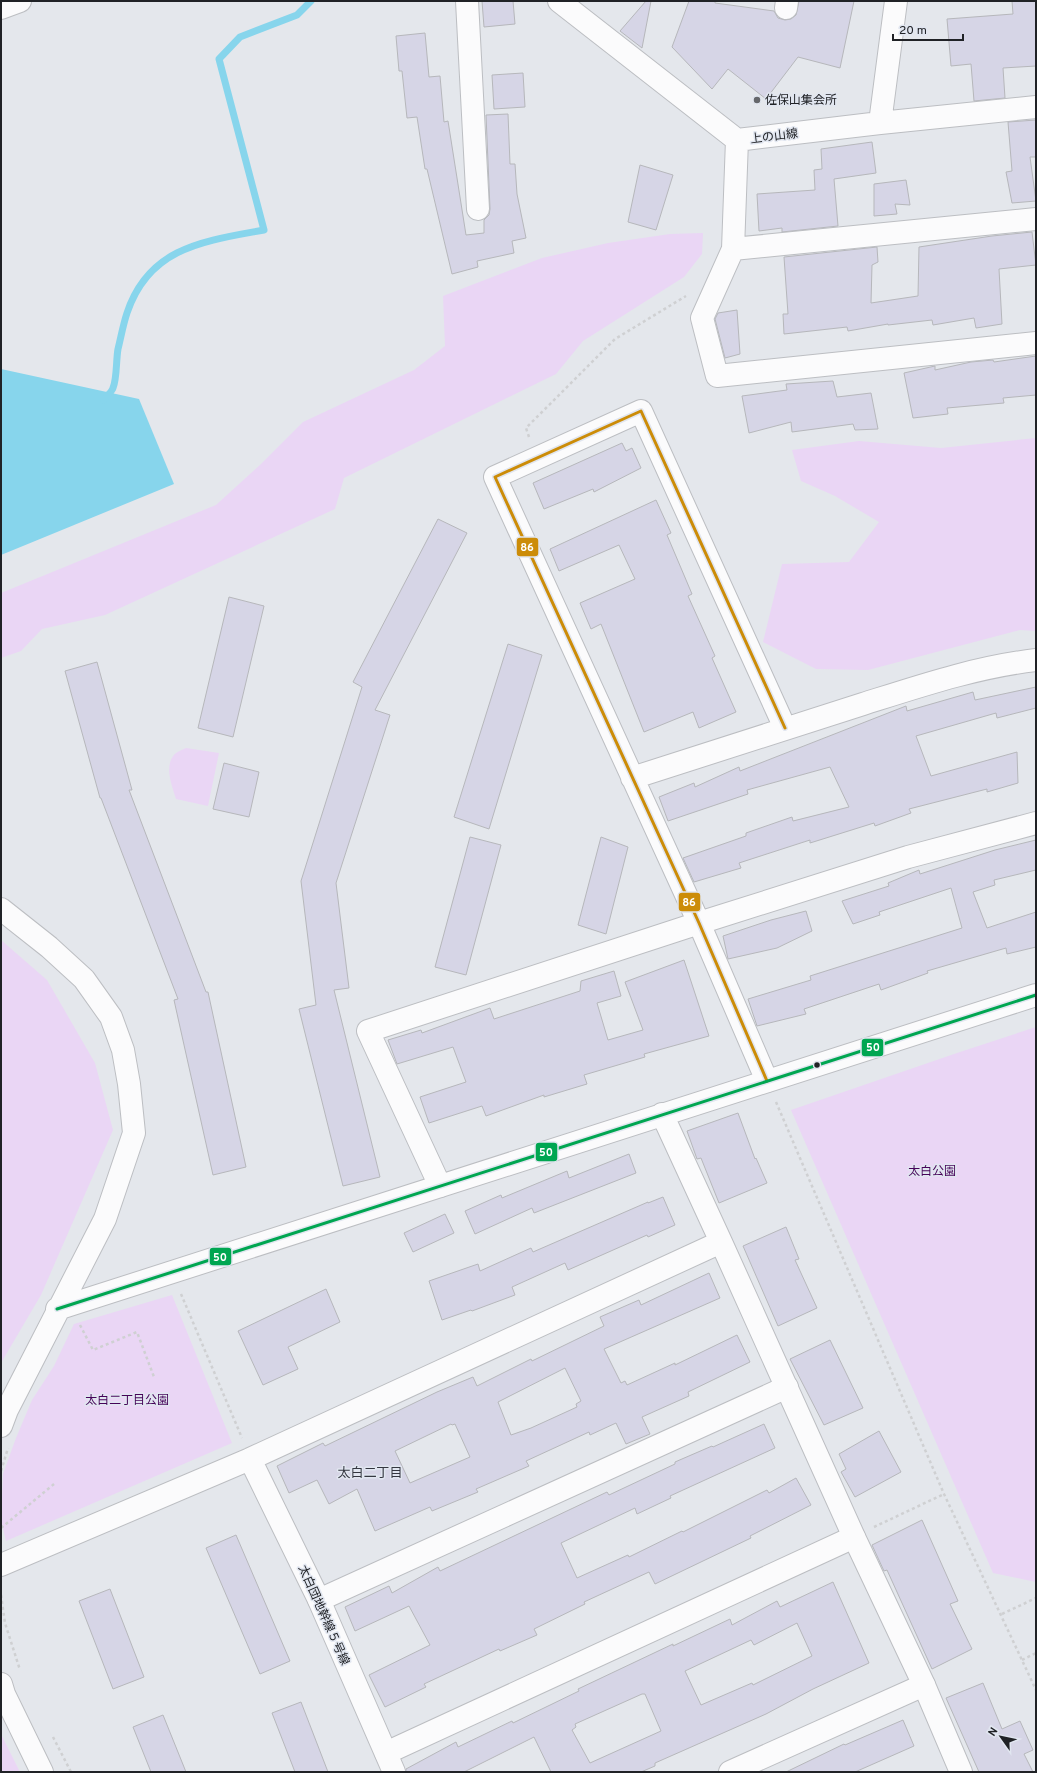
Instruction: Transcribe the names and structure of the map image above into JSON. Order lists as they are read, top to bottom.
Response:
{
  "streets": {
    "street": ["上の山線", "太白団地幹線５号線"]
  },
  "districts": ["太白二丁目"],
  "parks": ["太白公園", "太白二丁目公園"],
  "places": ["佐保山集会所"],
  "lines": ["transit line 86", "transit line 50"],
  "scale_bar": "20 m",
  "north": "top left"
}
